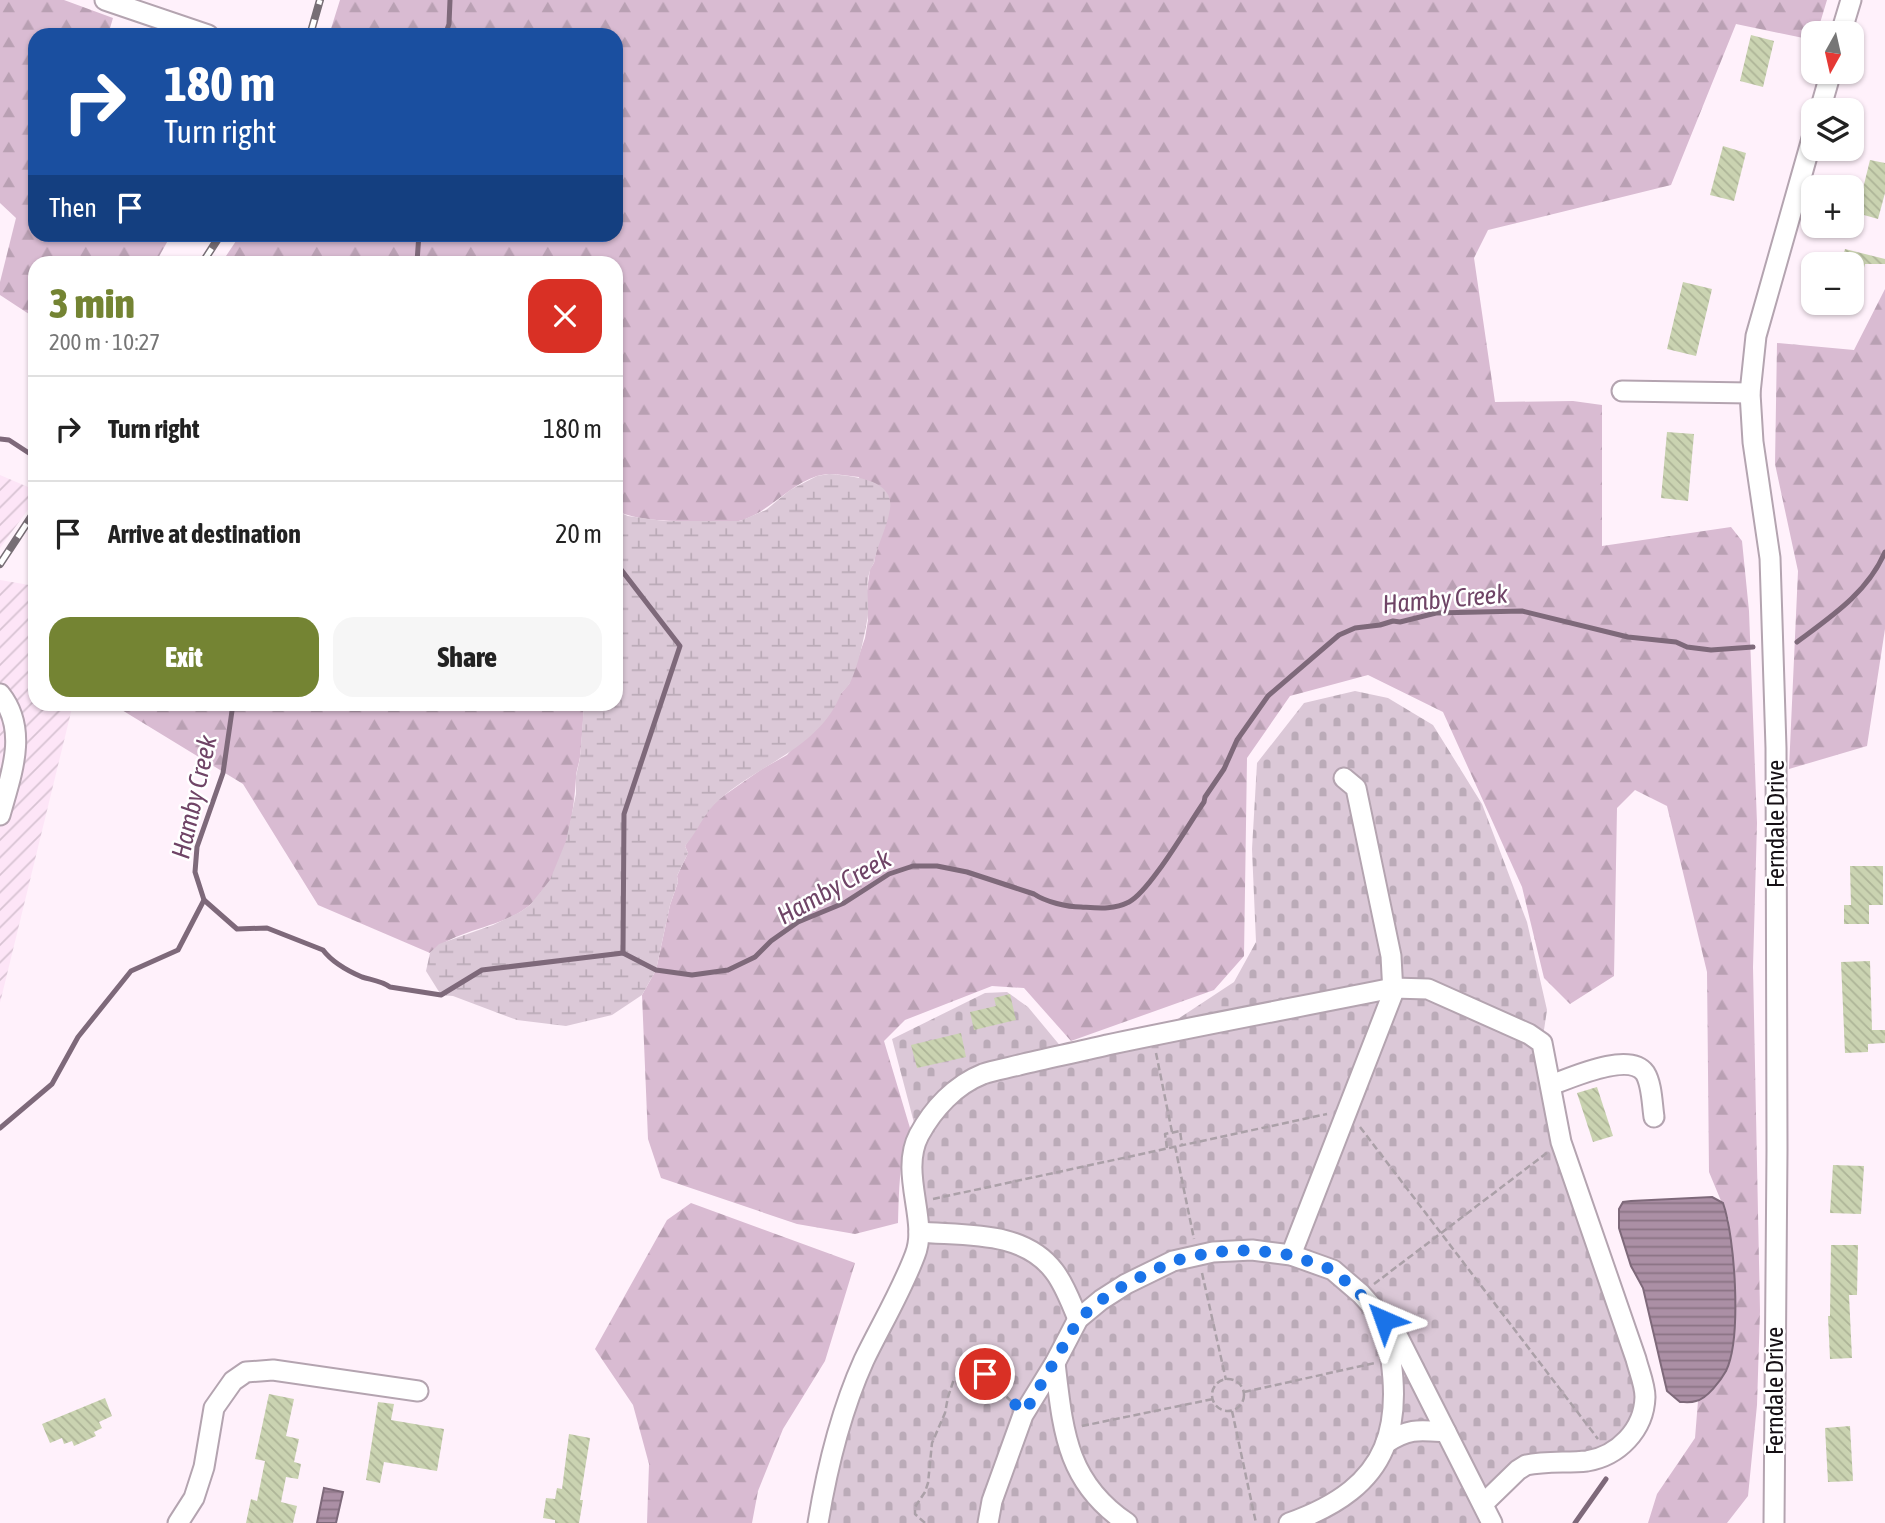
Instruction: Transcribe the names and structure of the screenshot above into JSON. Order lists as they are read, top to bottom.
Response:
{
  "streets": {
    "street": ["Ferndale Drive"]
  },
  "water": ["Hamby Creek"],
  "north": "bottom",
  "page": {
    "map_buttons": ["+", "−"],
    "turn": ["180 m", "Turn right"],
    "then": "Then",
    "heading": ["3 min", "200 m · 10:27"],
    "list": [
      {
        "name": "Turn right",
        "value": "180 m"
      },
      {
        "name": "Arrive at destination",
        "value": "20 m"
      }
    ],
    "buttons": ["Exit", "Share"]
  }
}
